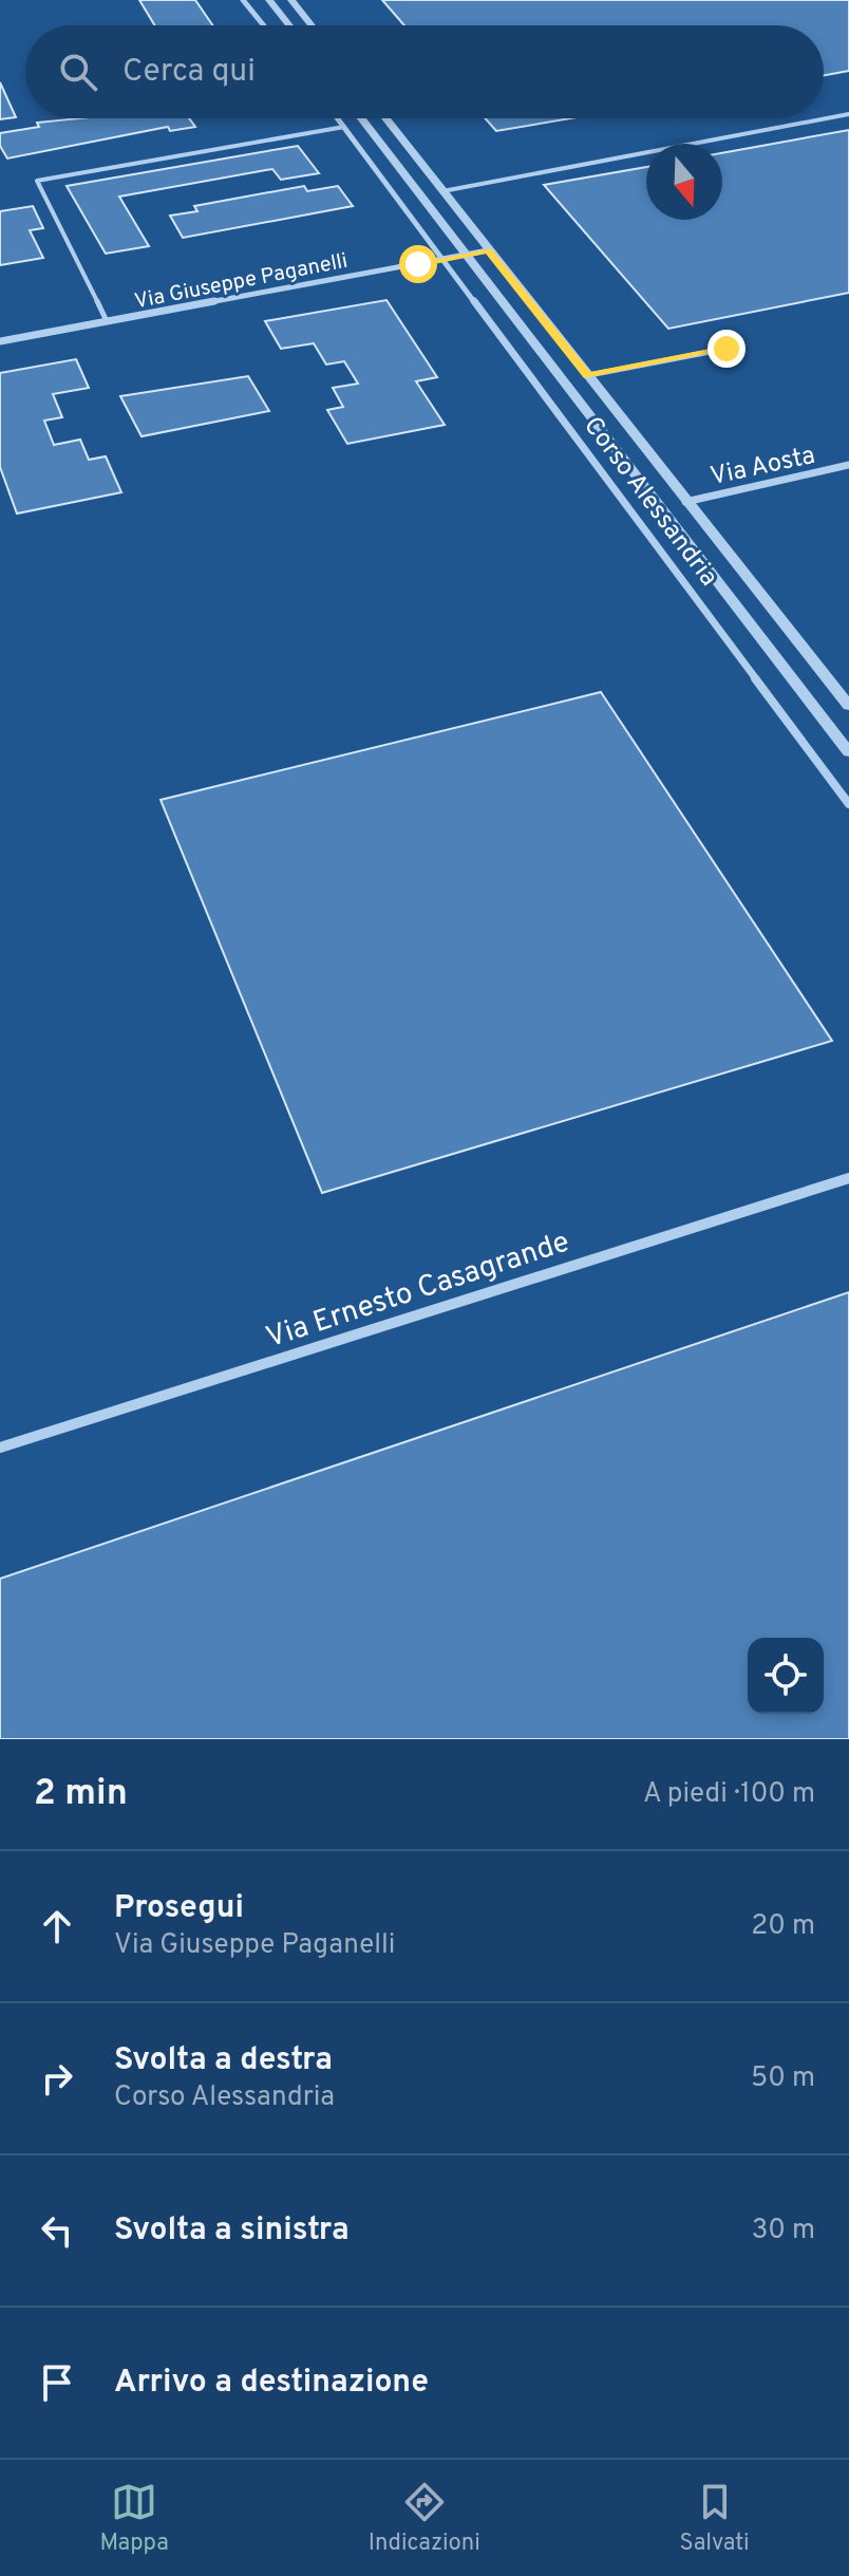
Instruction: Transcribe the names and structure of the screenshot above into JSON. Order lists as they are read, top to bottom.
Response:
{
  "streets": {
    "street": [
      "Via Giuseppe Paganelli",
      "Via Aosta",
      "Corso Alessandria",
      "Via Ernesto Casagrande"
    ]
  },
  "crossings": [
    ["Via Giuseppe Paganelli", "Corso Alessandria"],
    ["Via Aosta", "Corso Alessandria"]
  ],
  "north": "bottom",
  "page": {
    "search": "Cerca qui",
    "heading": ["2 min", "A piedi · 100 m"],
    "list": [
      ["Prosegui", "Via Giuseppe Paganelli", "20 m"],
      ["Svolta a destra", "Corso Alessandria", "50 m"],
      ["Svolta a sinistra", "30 m"],
      "Arrivo a destinazione"
    ],
    "nav": ["Mappa", "Indicazioni", "Salvati"]
  }
}
